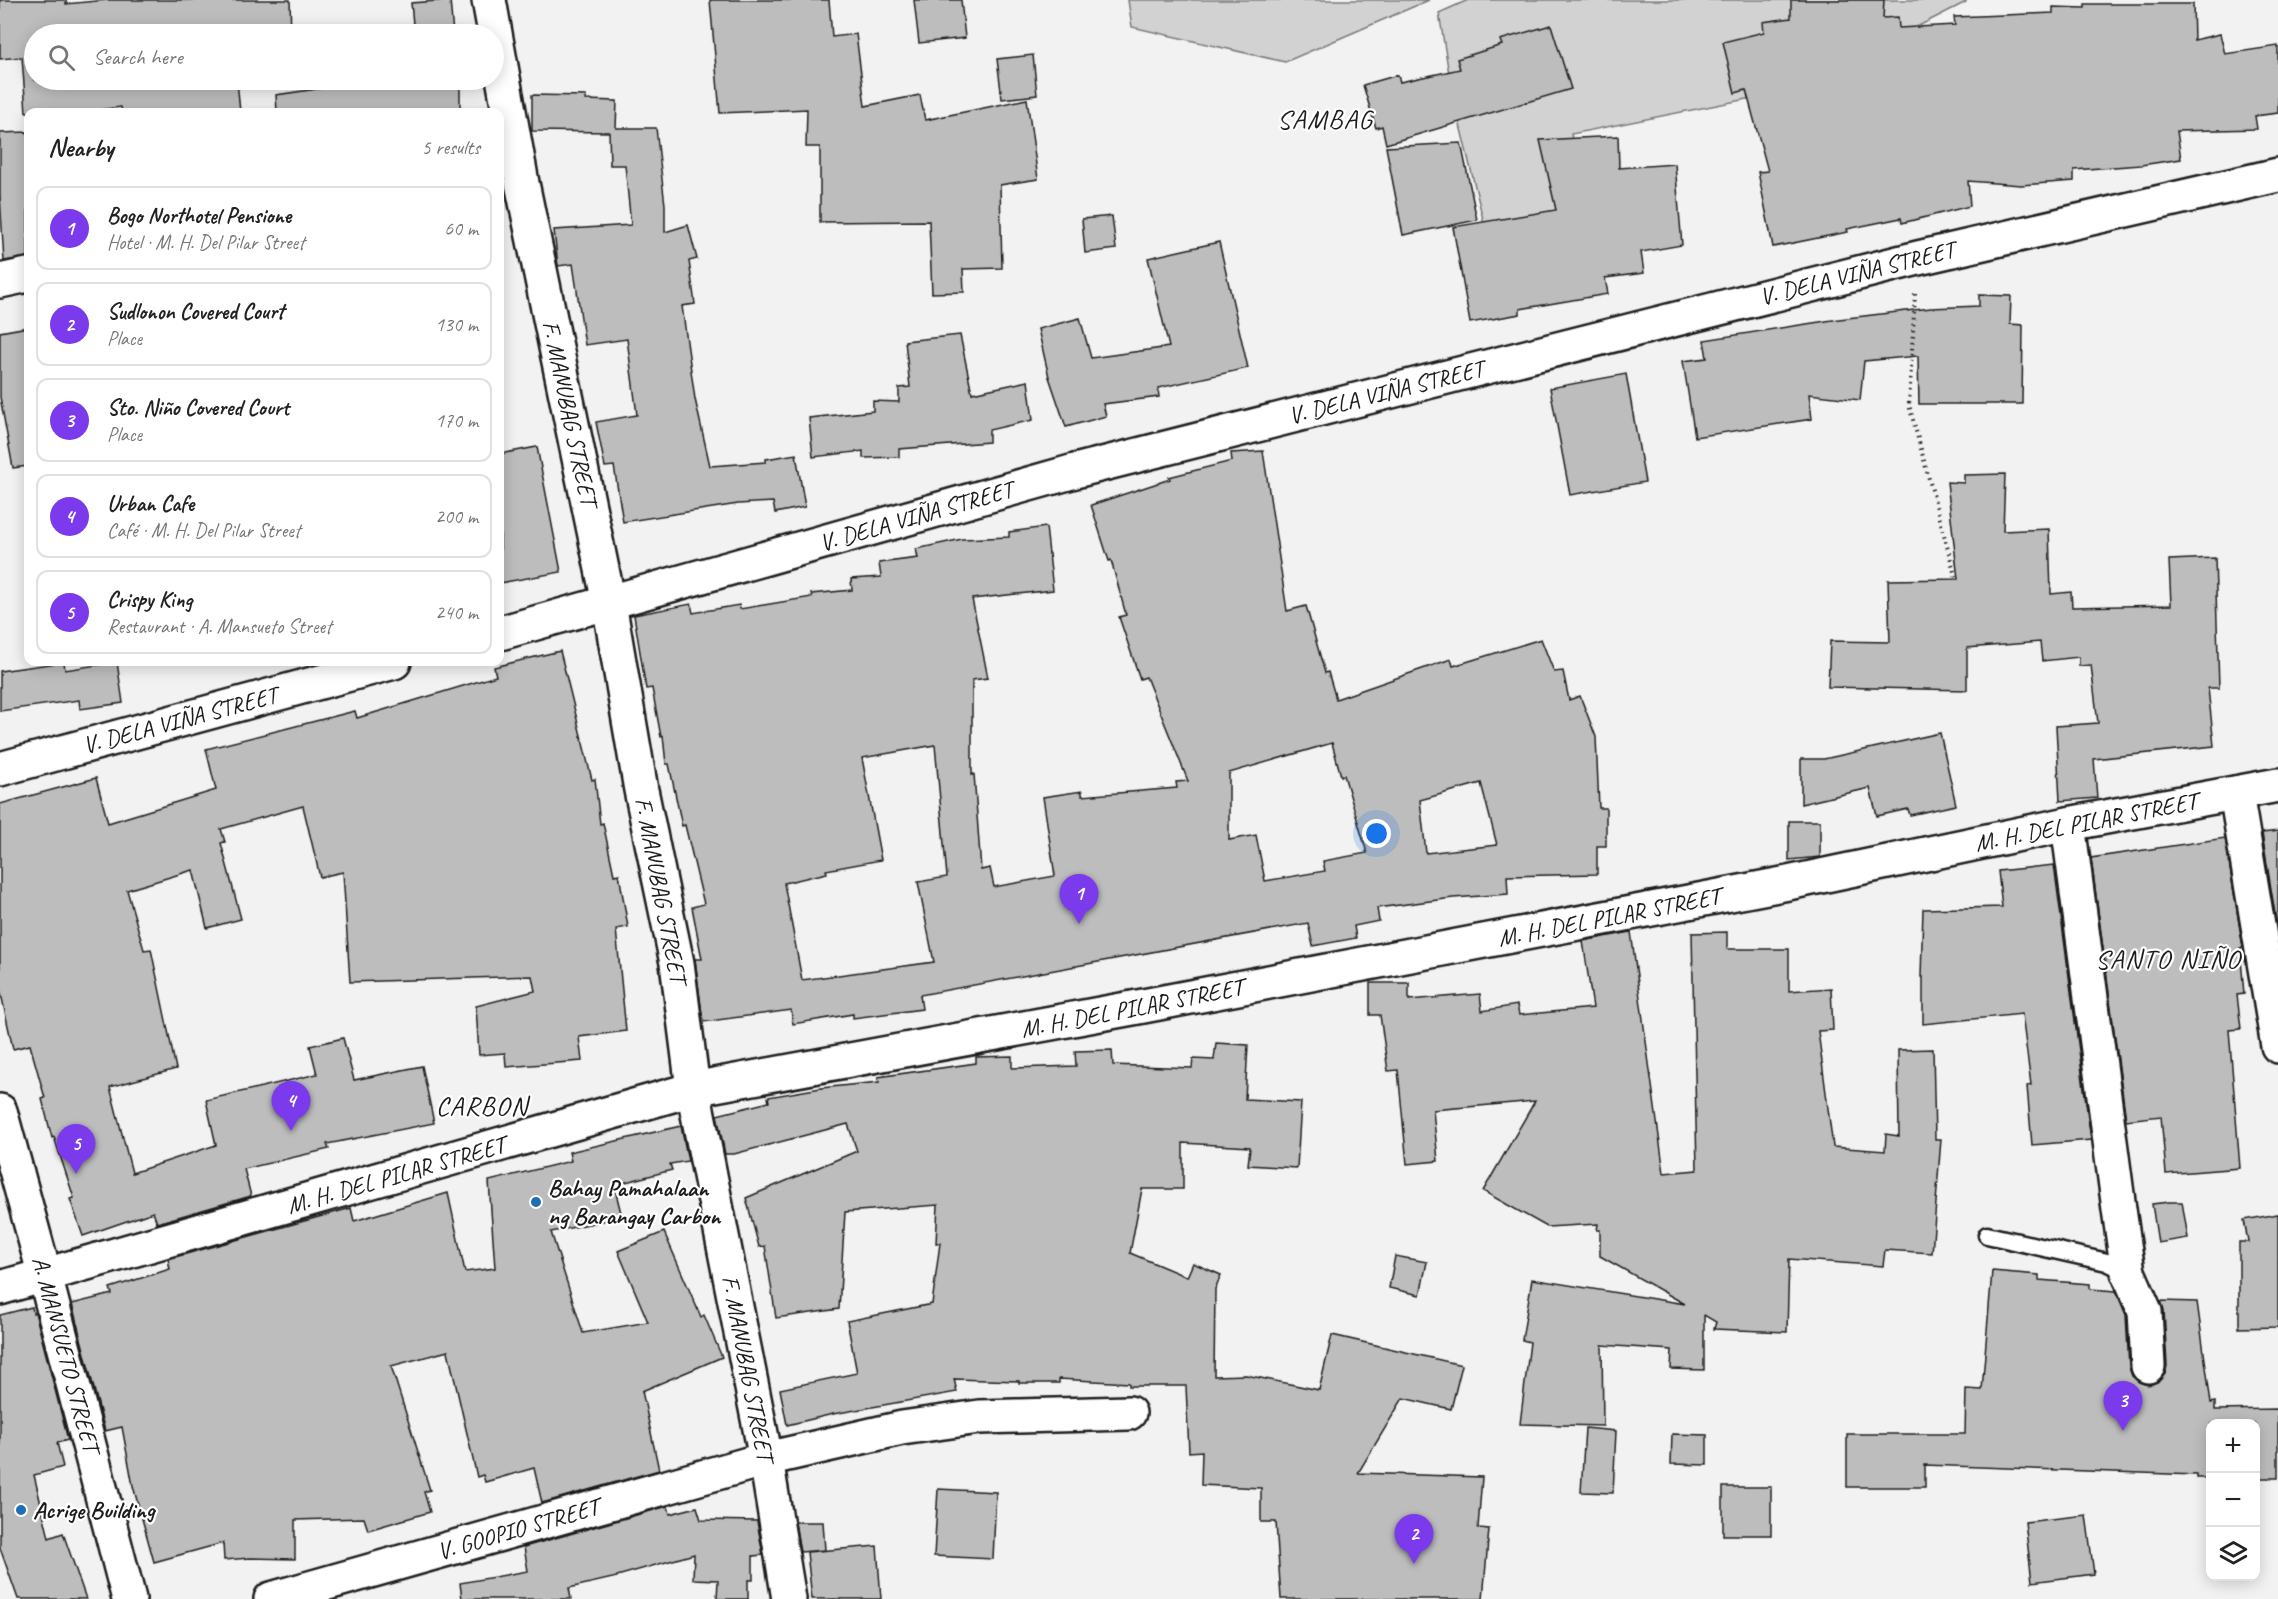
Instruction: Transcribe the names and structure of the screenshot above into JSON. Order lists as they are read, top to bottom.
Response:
{
  "streets": {
    "street": [
      "V. DELA VIÑA STREET",
      "F. MANUBAG STREET",
      "M. H. DEL PILAR STREET",
      "A. MANSUETO STREET",
      "V. GOOPIO STREET"
    ]
  },
  "crossings": [
    ["V. DELA VIÑA STREET", "F. MANUBAG STREET"],
    ["F. MANUBAG STREET", "M. H. DEL PILAR STREET"],
    ["F. MANUBAG STREET", "V. GOOPIO STREET"],
    ["M. H. DEL PILAR STREET", "A. MANSUETO STREET"]
  ],
  "districts": ["SAMBAG", "SANTO NIÑO", "CARBON"],
  "places": ["Bahay Pamahalaan ng Barangay Carbon", "Acrige Building"],
  "page": {
    "search": "Search here",
    "heading": ["Nearby", "5 results"],
    "list": [
      {
        "mark": "1",
        "name": "Bogo Northotel Pensione",
        "note": "Hotel · M. H. Del Pilar Street",
        "value": "60 m"
      },
      {
        "mark": "2",
        "name": "Sudlonon Covered Court",
        "note": "Place",
        "value": "130 m"
      },
      {
        "mark": "3",
        "name": "Sto. Niño Covered Court",
        "note": "Place",
        "value": "170 m"
      },
      {
        "mark": "4",
        "name": "Urban Cafe",
        "note": "Café · M. H. Del Pilar Street",
        "value": "200 m"
      },
      {
        "mark": "5",
        "name": "Crispy King",
        "note": "Restaurant · A. Mansueto Street",
        "value": "240 m"
      }
    ],
    "pins": [
      "1",
      "4",
      "5",
      "3",
      "2"
    ],
    "map_buttons": ["+", "−"]
  }
}
